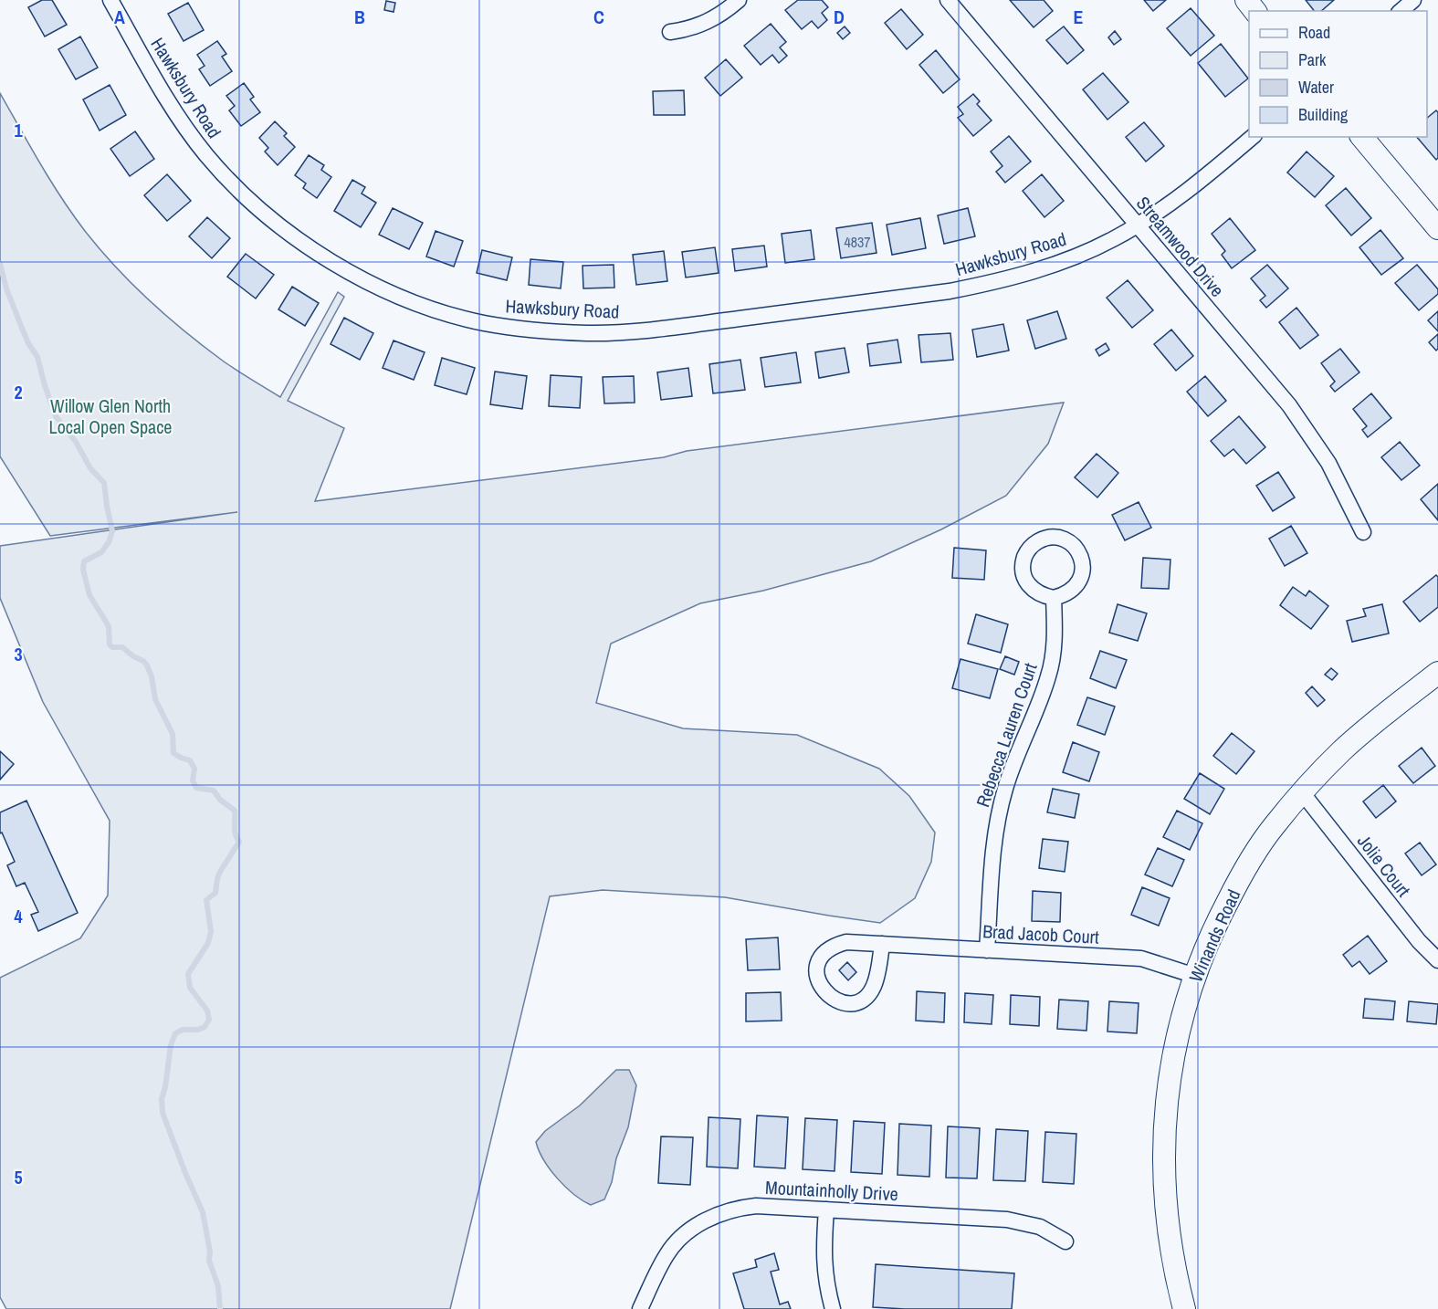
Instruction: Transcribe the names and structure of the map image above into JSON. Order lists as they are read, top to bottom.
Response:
{
  "streets": {
    "street": [
      "Hawksbury Road",
      "Streamwood Drive",
      "Rebecca Lauren Court",
      "Jolie Court",
      "Brad Jacob Court",
      "Winands Road",
      "Mountainholly Drive"
    ]
  },
  "crossings": [
    ["Hawksbury Road", "Streamwood Drive"],
    ["Rebecca Lauren Court", "Brad Jacob Court"],
    ["Jolie Court", "Winands Road"],
    ["Brad Jacob Court", "Winands Road"]
  ],
  "parks": ["Willow Glen North Local Open Space"],
  "house_numbers": ["4837"],
  "legend": [
    "Road",
    "Park",
    "Water",
    "Building"
  ],
  "grid": {
    "columns": [
      "A",
      "B",
      "C",
      "D",
      "E"
    ],
    "rows": [
      "1",
      "2",
      "3",
      "4",
      "5"
    ]
  }
}
